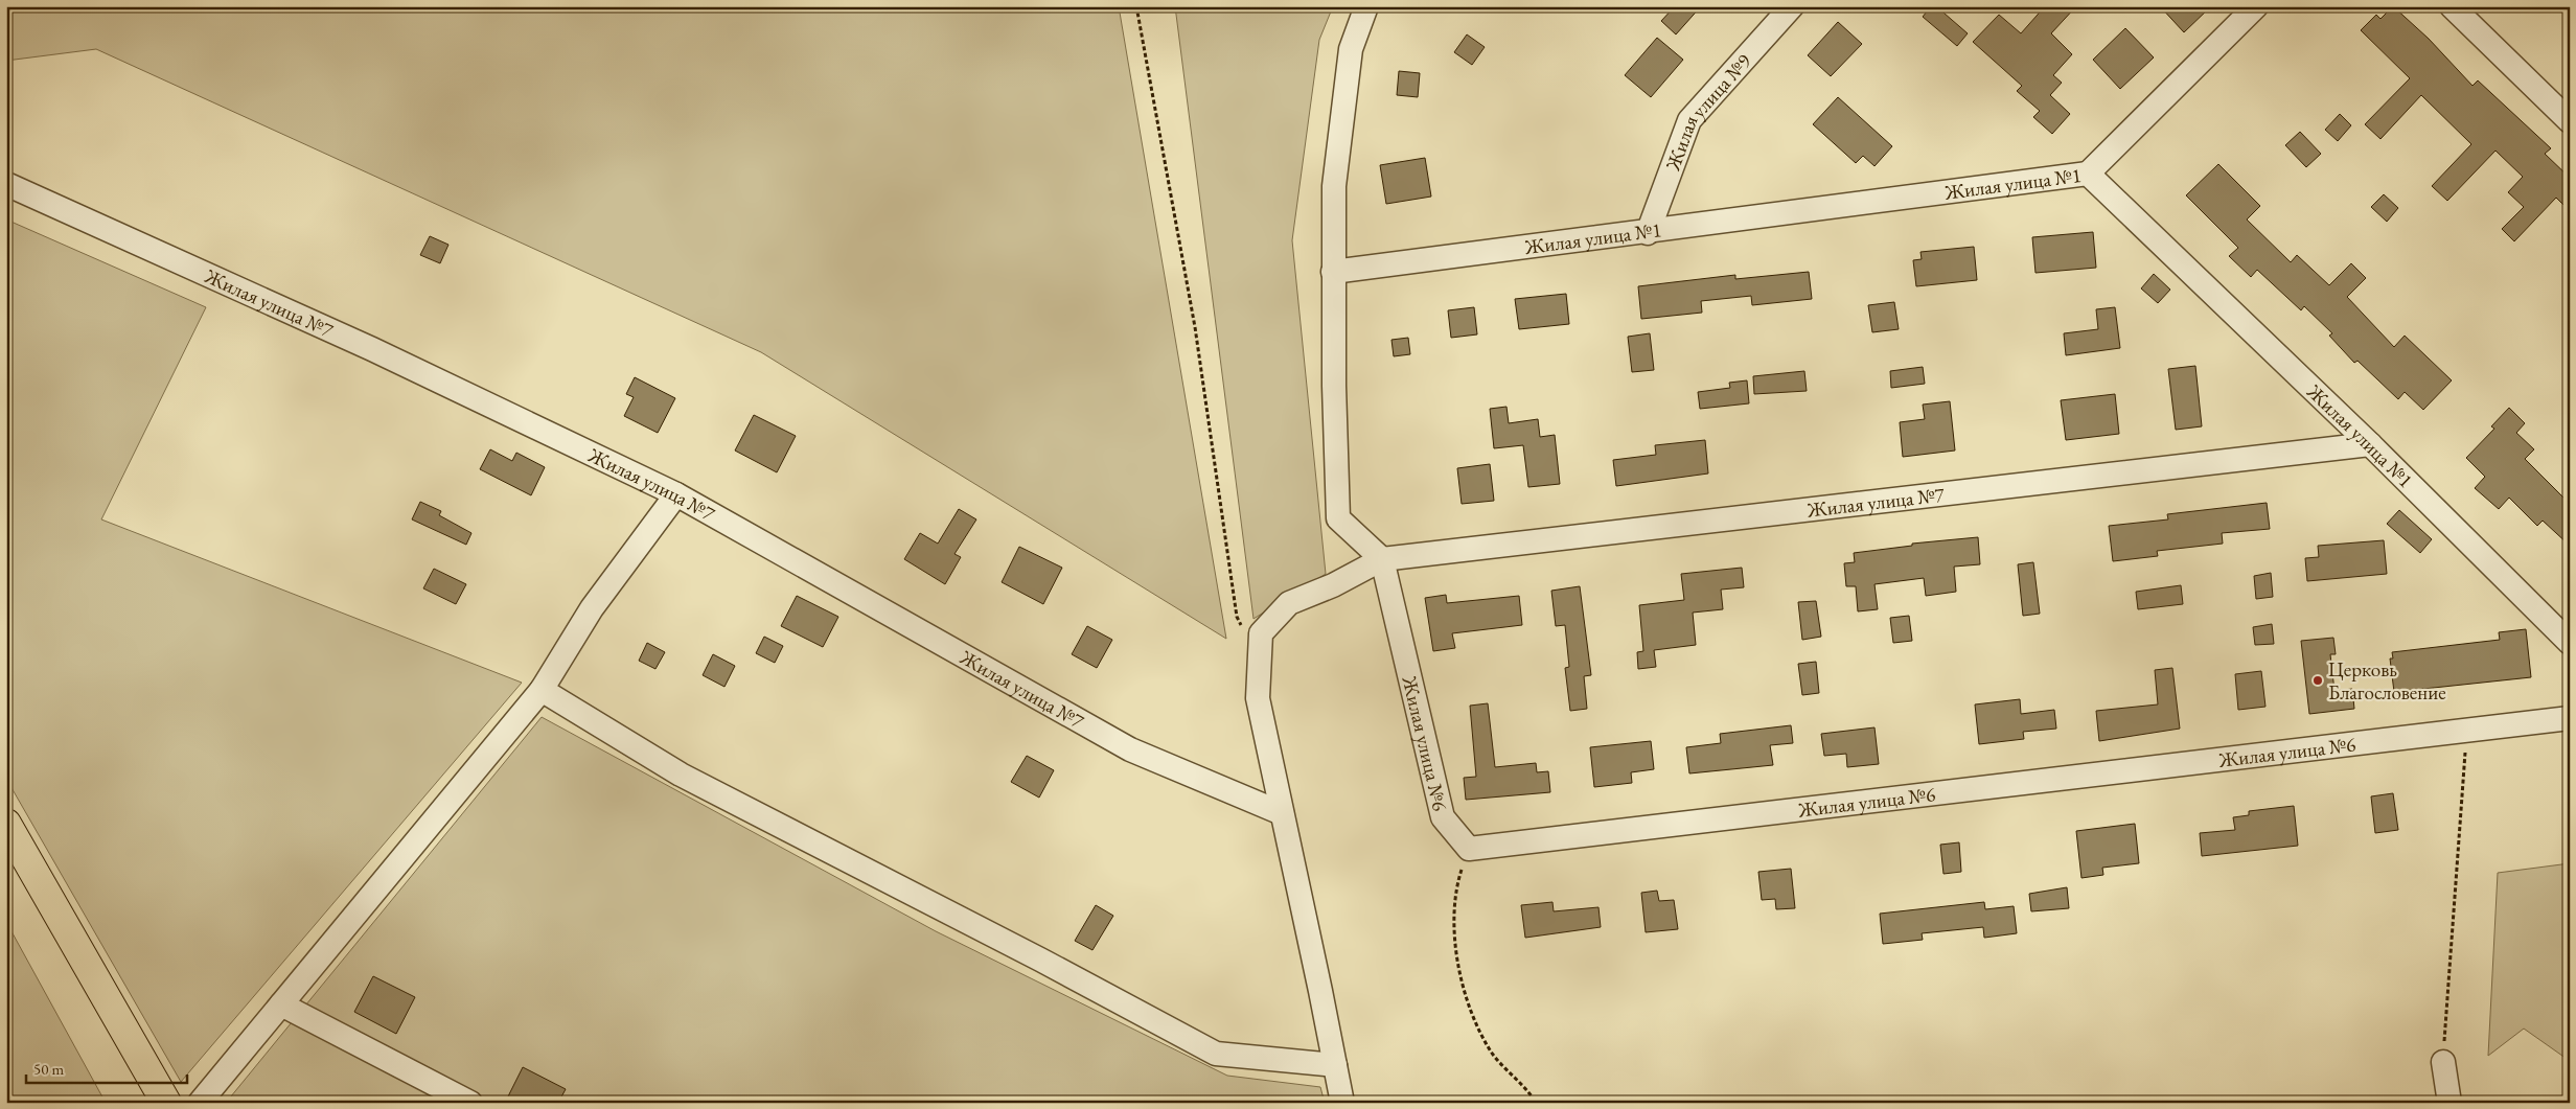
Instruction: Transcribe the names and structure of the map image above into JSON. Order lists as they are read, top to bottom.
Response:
{
  "streets": {
    "street": [
      "Жилая улица №9",
      "Жилая улица №1",
      "Жилая улица №7",
      "Жилая улица №6"
    ]
  },
  "crossings": [
    ["Жилая улица №9", "Жилая улица №1"],
    ["Жилая улица №1", "Жилая улица №7"],
    ["Жилая улица №7", "Жилая улица №6"]
  ],
  "places": ["Церковь Благословение"],
  "scale_bar": "50 m"
}
